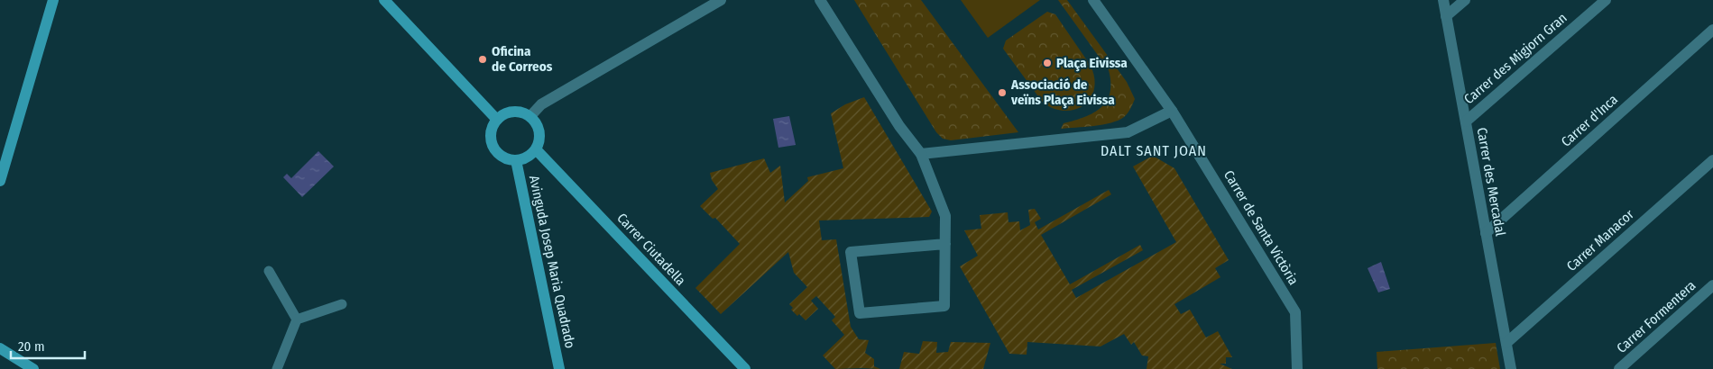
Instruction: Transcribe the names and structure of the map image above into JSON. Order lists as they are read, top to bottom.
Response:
{
  "streets": {
    "street": [
      "Carrer des Migjorn Gran",
      "Carrer d'Inca",
      "Carrer des Mercadal",
      "Carrer de Santa Victòria",
      "Carrer Manacor",
      "Carrer Ciutadella",
      "Avinguda Josep Maria Quadrado",
      "Carrer Formentera"
    ]
  },
  "crossings": [
    ["Carrer des Migjorn Gran", "Carrer des Mercadal"],
    ["Carrer d'Inca", "Carrer des Mercadal"],
    ["Carrer des Mercadal", "Carrer Manacor"],
    ["Carrer Ciutadella", "Avinguda Josep Maria Quadrado"]
  ],
  "districts": ["DALT SANT JOAN"],
  "places": ["Oficina de Correos", "Plaça Eivissa", "Associació de veïns Plaça Eivissa"],
  "scale_bar": "20 m"
}
